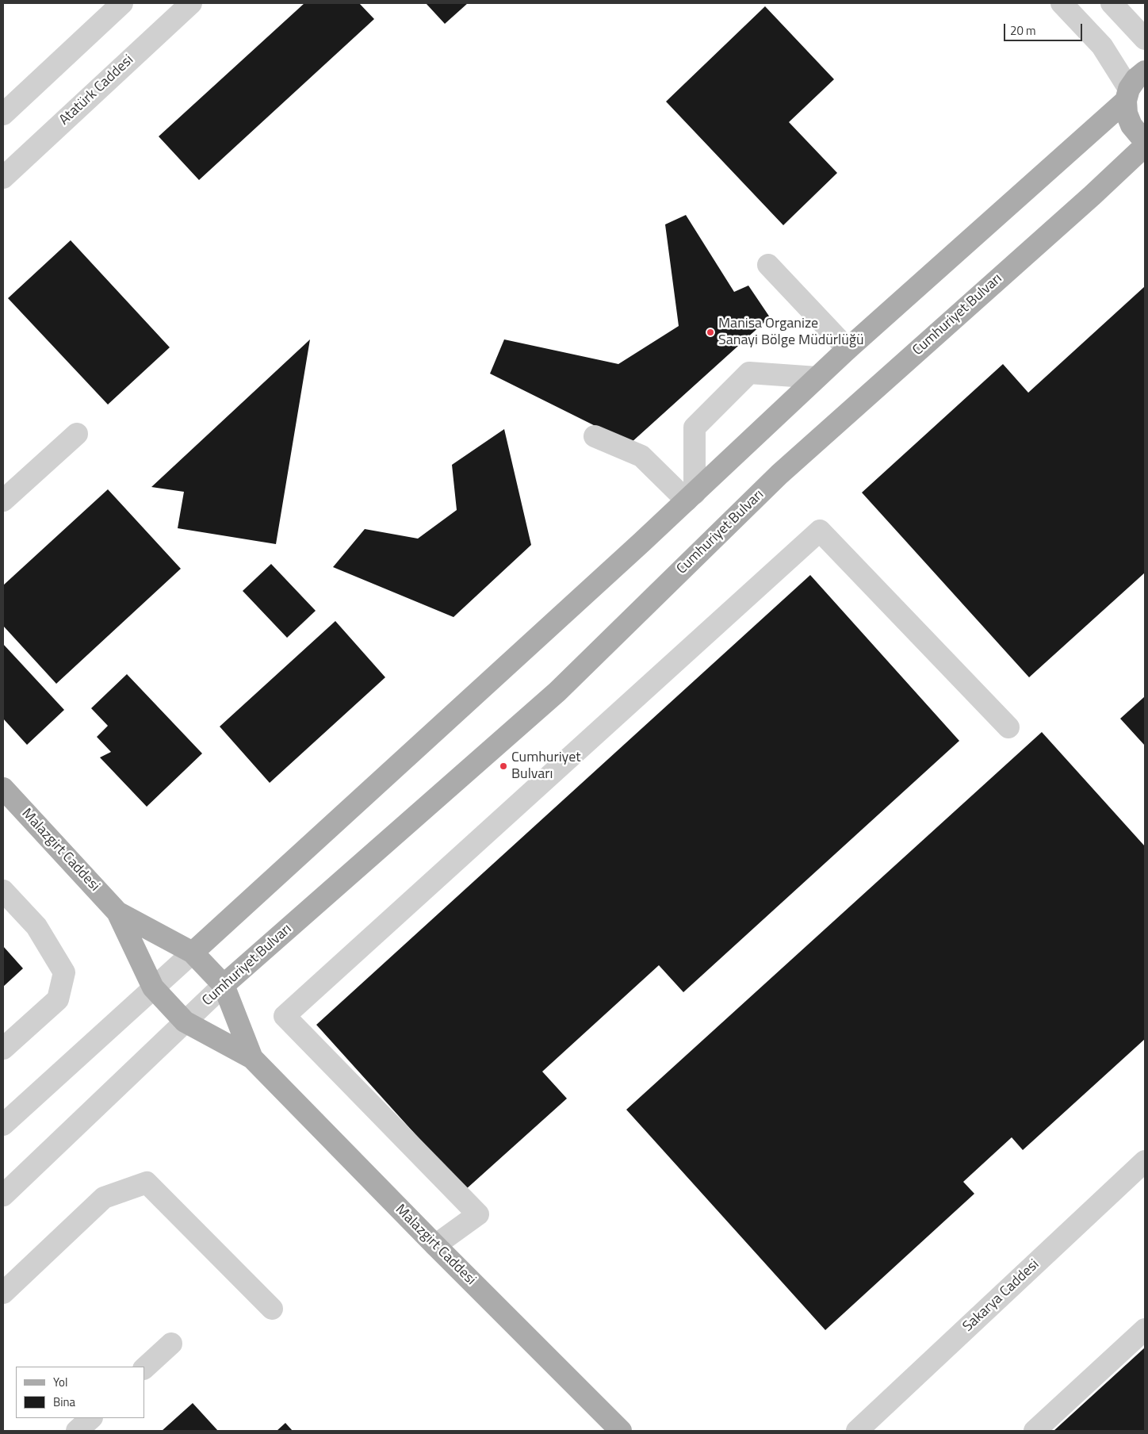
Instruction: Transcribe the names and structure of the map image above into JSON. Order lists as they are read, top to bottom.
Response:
{
  "streets": {
    "main road": ["Cumhuriyet Bulvarı", "Malazgirt Caddesi"],
    "street": ["Atatürk Caddesi", "Sakarya Caddesi"]
  },
  "places": ["Manisa Organize Sanayi Bölge Müdürlüğü", "Cumhuriyet Bulvarı"],
  "legend": ["Yol", "Bina"],
  "scale_bar": "20 m"
}
